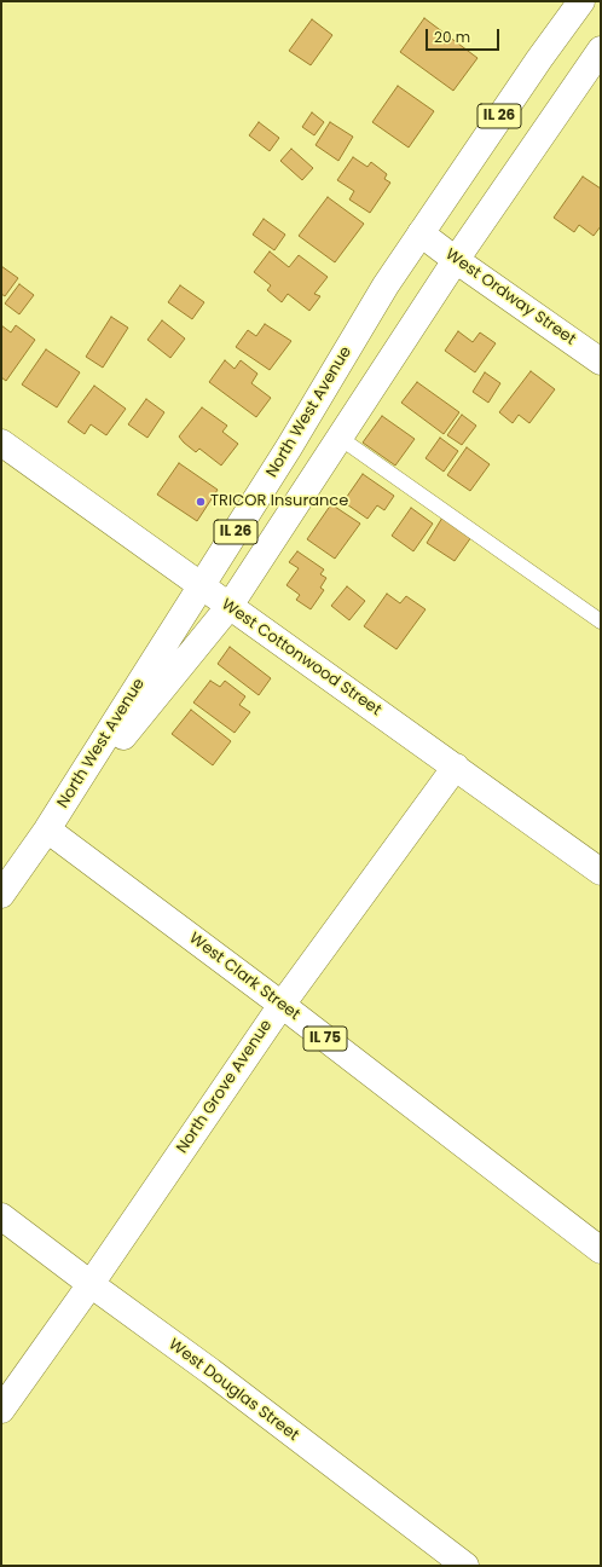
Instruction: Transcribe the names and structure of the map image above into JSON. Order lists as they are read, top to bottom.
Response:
{
  "streets": {
    "main road": [
      "IL 26",
      "West Ordway Street",
      "North West Avenue",
      "West Cottonwood Street",
      "West Clark Street",
      "IL 75",
      "North Grove Avenue",
      "West Douglas Street"
    ]
  },
  "crossings": [
    ["West Ordway Street", "North West Avenue"],
    ["North West Avenue", "West Cottonwood Street"],
    ["North West Avenue", "West Clark Street"],
    ["West Cottonwood Street", "North Grove Avenue"],
    ["West Clark Street", "North Grove Avenue"],
    ["North Grove Avenue", "West Douglas Street"]
  ],
  "places": ["TRICOR Insurance"],
  "scale_bar": "20 m"
}
